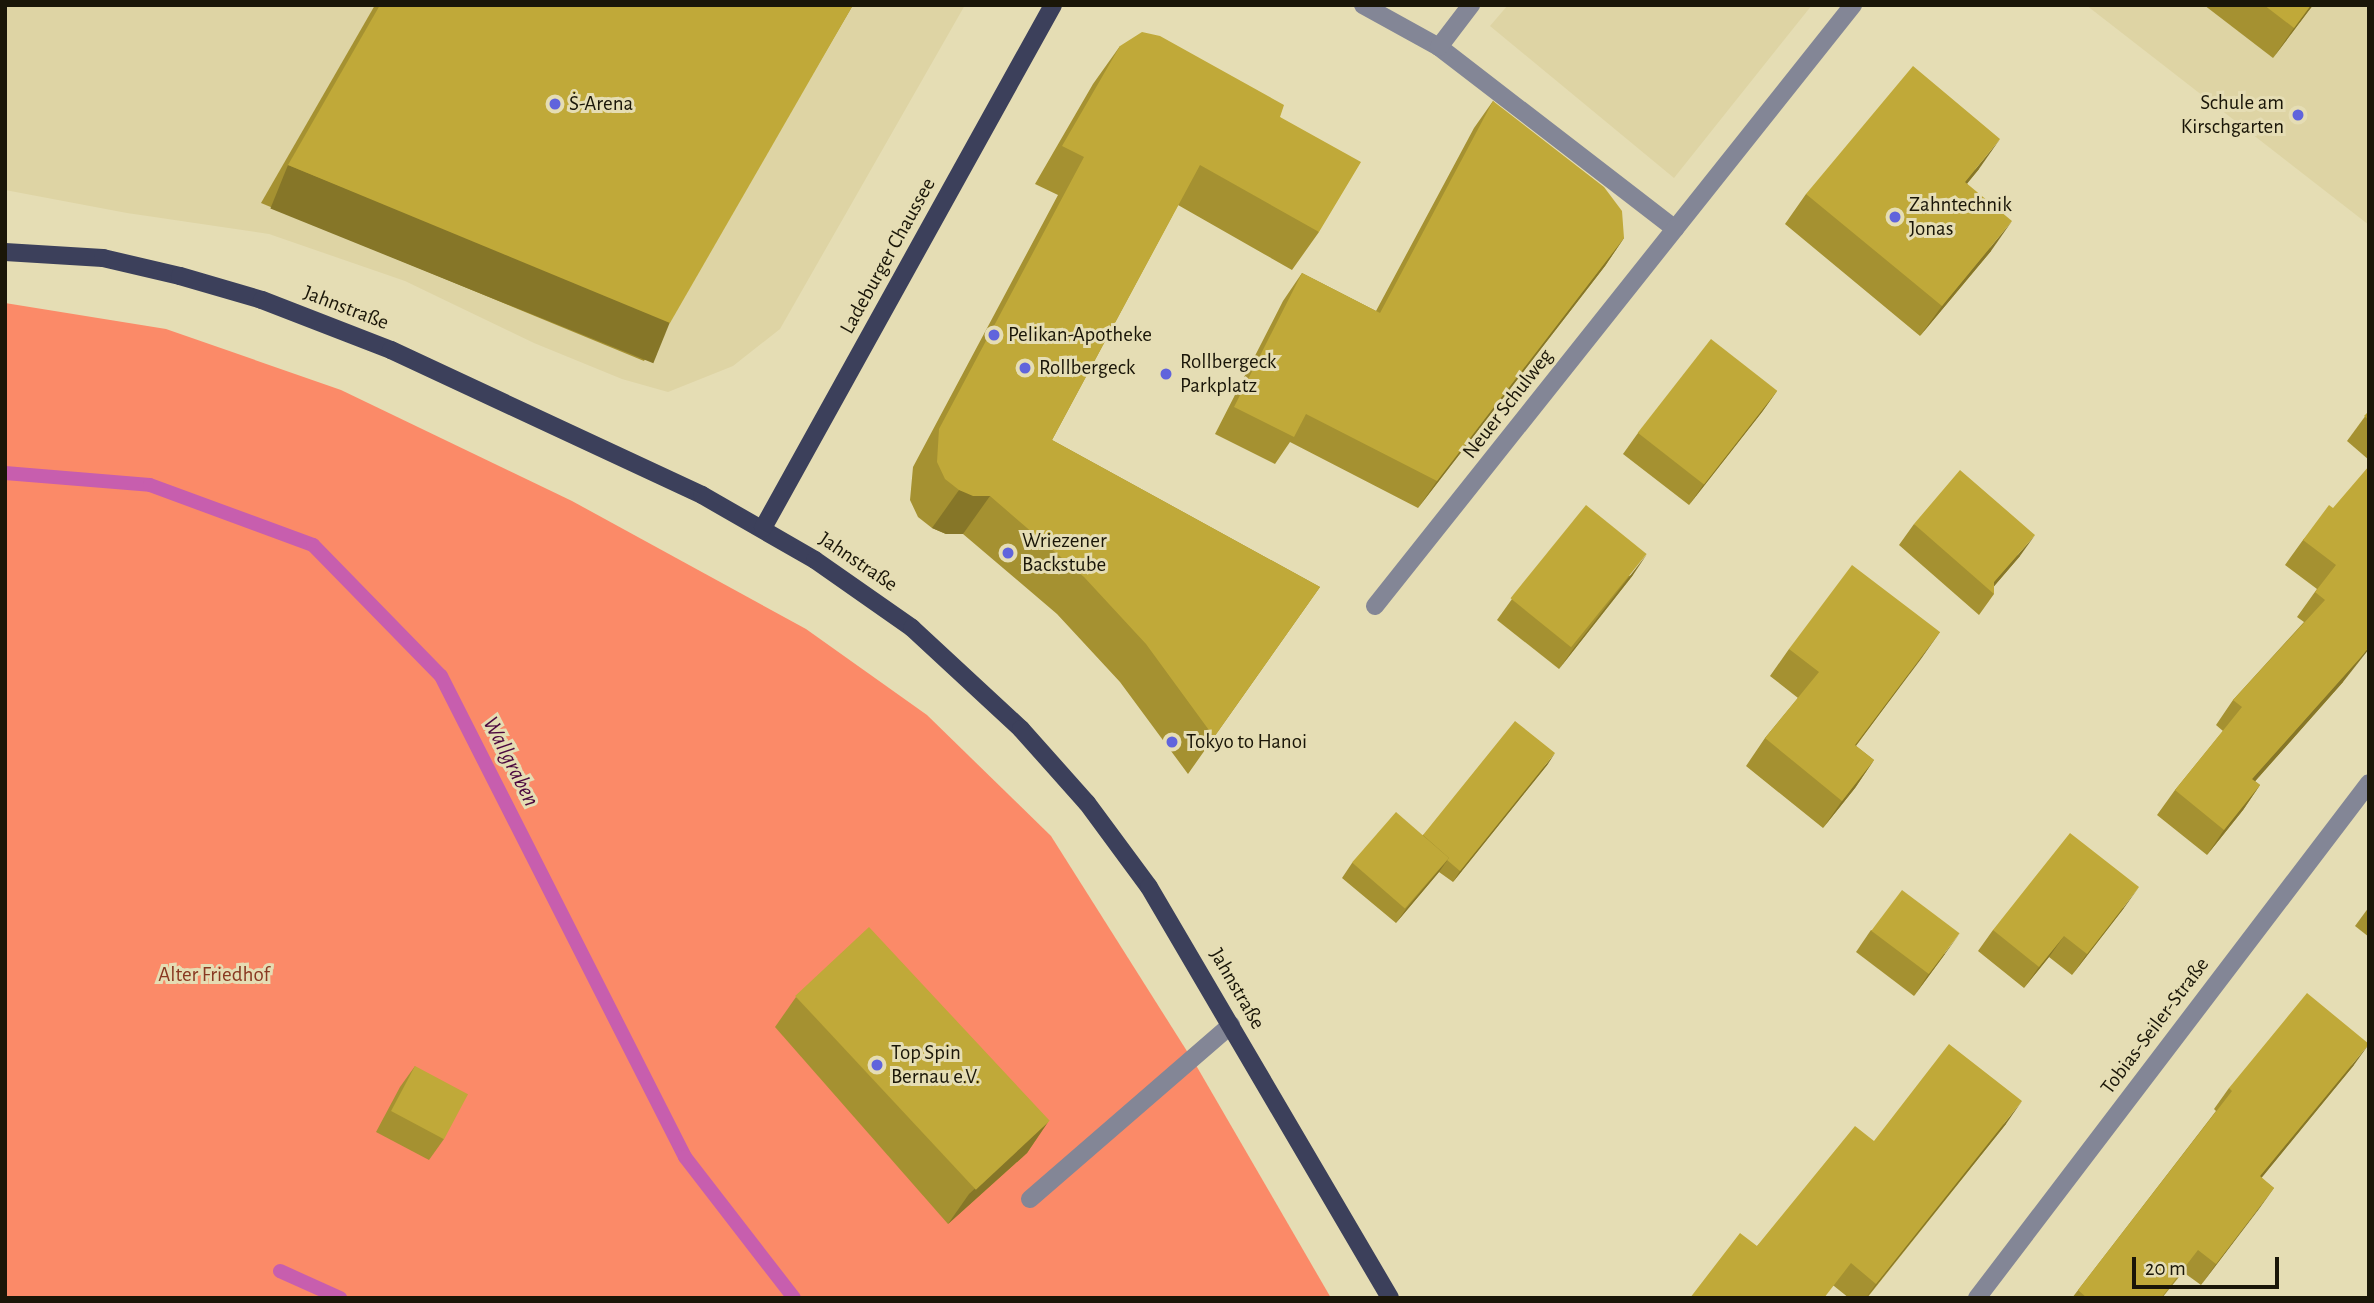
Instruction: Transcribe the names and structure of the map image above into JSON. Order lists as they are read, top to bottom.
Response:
{
  "streets": {
    "main road": ["Ladeburger Chaussee", "Jahnstraße"],
    "street": ["Neuer Schulweg", "Tobias-Seiler-Straße"]
  },
  "crossings": [
    ["Ladeburger Chaussee", "Jahnstraße"]
  ],
  "water": ["Wallgraben"],
  "parks": ["Alter Friedhof"],
  "places": [
    "Ṡ-Arena",
    "Schule am Kirschgarten",
    "Zahntechnik Jonas",
    "Pelikan-Apotheke",
    "Rollbergeck",
    "Rollbergeck Parkplatz",
    "Wriezener Backstube",
    "Tokyo to Hanoi",
    "Top Spin Bernau e.V."
  ],
  "scale_bar": "20 m"
}
